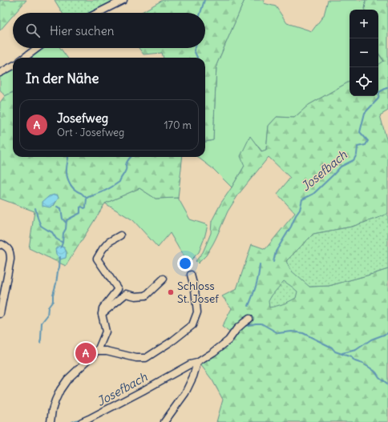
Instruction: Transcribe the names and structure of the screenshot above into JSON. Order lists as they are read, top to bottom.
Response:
{
  "water": ["Josefbach"],
  "places": ["Schloss St. Josef"],
  "page": {
    "map_buttons": ["+", "−"],
    "search": "Hier suchen",
    "heading": "In der Nähe",
    "list": [
      {
        "mark": "A",
        "name": "Josefweg",
        "note": "Ort · Josefweg",
        "value": "170 m"
      }
    ],
    "pins": "A"
  }
}
